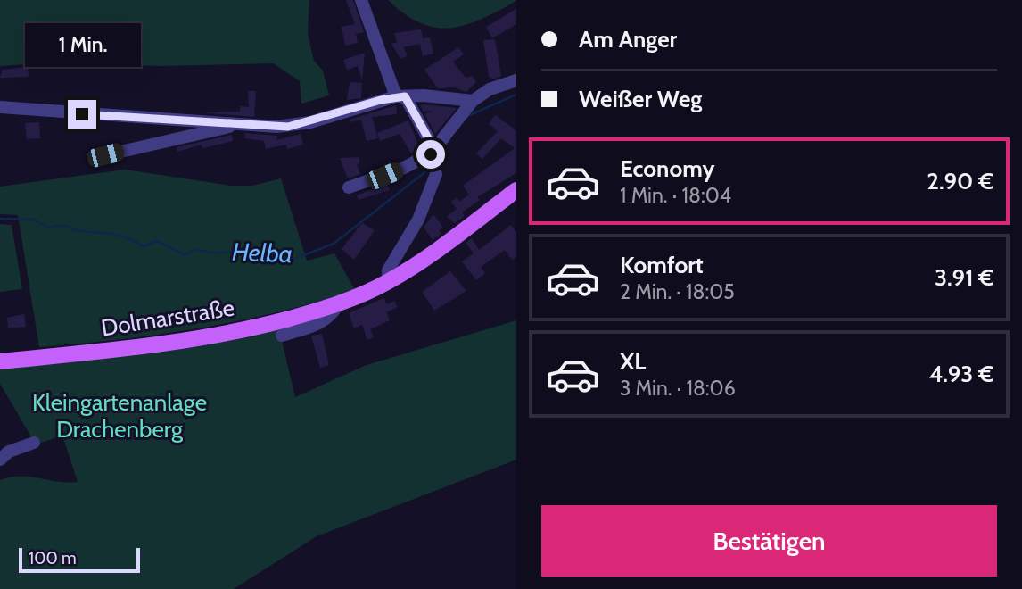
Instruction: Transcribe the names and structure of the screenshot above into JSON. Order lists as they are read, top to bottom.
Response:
{
  "streets": {
    "main road": ["Dolmarstraße"]
  },
  "water": ["Helba"],
  "parks": ["Kleingartenanlage Drachenberg"],
  "scale_bar": "100 m",
  "page": {
    "banner": ["Am Anger", "Weißer Weg"],
    "bubble": "1 Min.",
    "list": [
      {
        "name": "Economy",
        "note": "1 Min. · 18:04",
        "value": "2.90 €"
      },
      {
        "name": "Komfort",
        "note": "2 Min. · 18:05",
        "value": "3.91 €"
      },
      {
        "name": "XL",
        "note": "3 Min. · 18:06",
        "value": "4.93 €"
      }
    ],
    "buttons": "Bestätigen",
    "scale": "100 m"
  }
}
